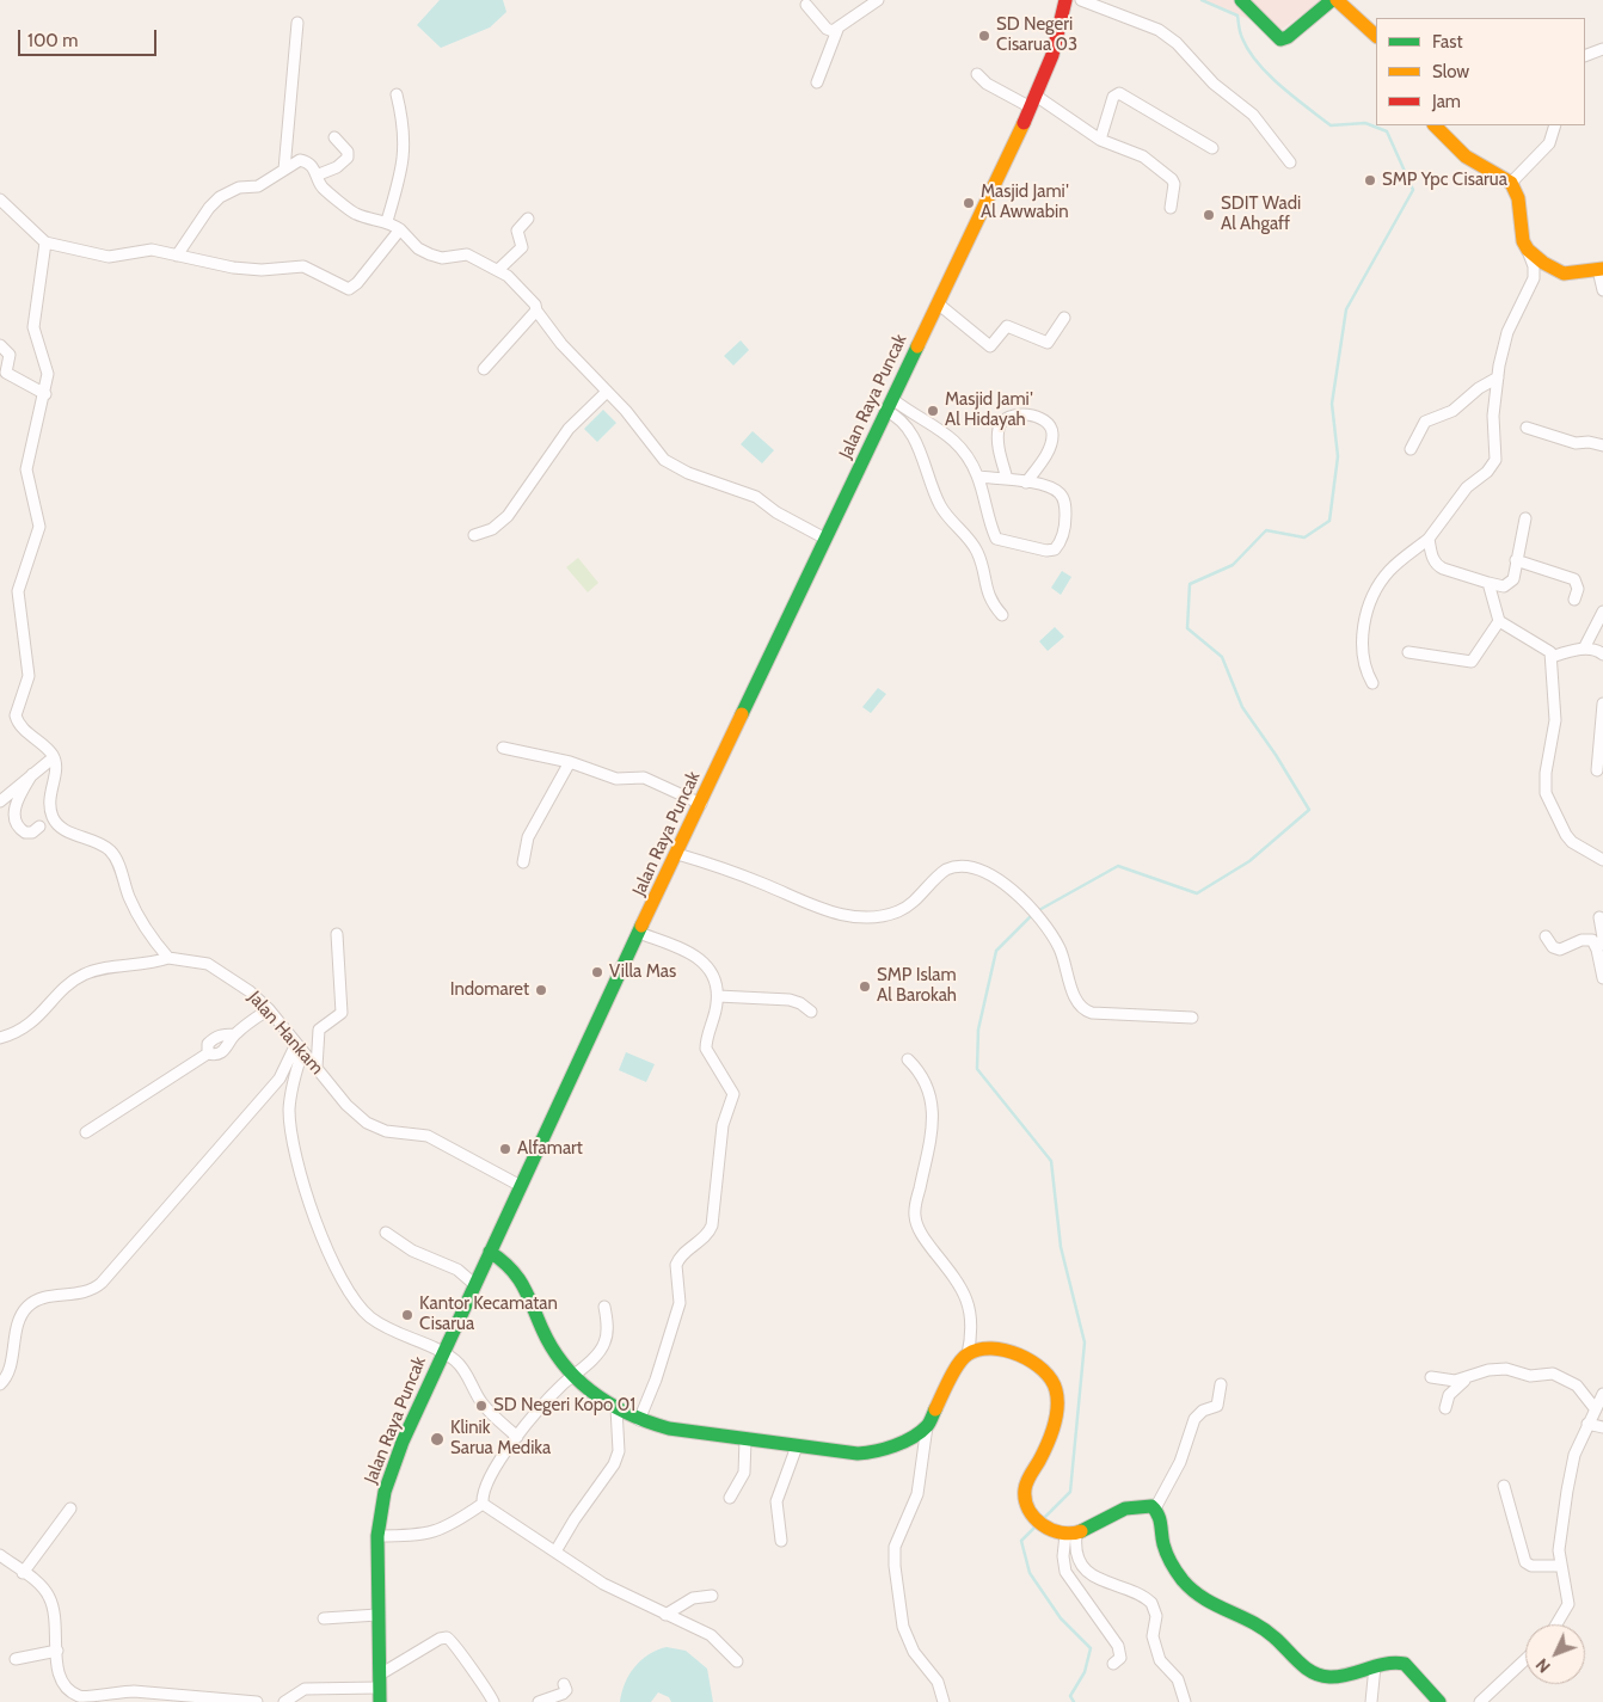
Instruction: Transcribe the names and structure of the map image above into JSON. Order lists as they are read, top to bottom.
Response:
{
  "streets": {
    "main road": ["Jalan Raya Puncak"],
    "street": ["Jalan Hankam"]
  },
  "crossings": [
    ["Jalan Raya Puncak", "Jalan Hankam"]
  ],
  "places": [
    "SD Negeri Cisarua 03",
    "SMP Ypc Cisarua",
    "Masjid Jami' Al Awwabin",
    "SDIT Wadi Al Ahgaff",
    "Masjid Jami' Al Hidayah",
    "Villa Mas",
    "SMP Islam Al Barokah",
    "Indomaret",
    "Alfamart",
    "Kantor Kecamatan Cisarua",
    "SD Negeri Kopo 01",
    "Klinik Sarua Medika"
  ],
  "legend": ["Fast", "Slow", "Jam"],
  "scale_bar": "100 m",
  "north": "bottom left"
}
